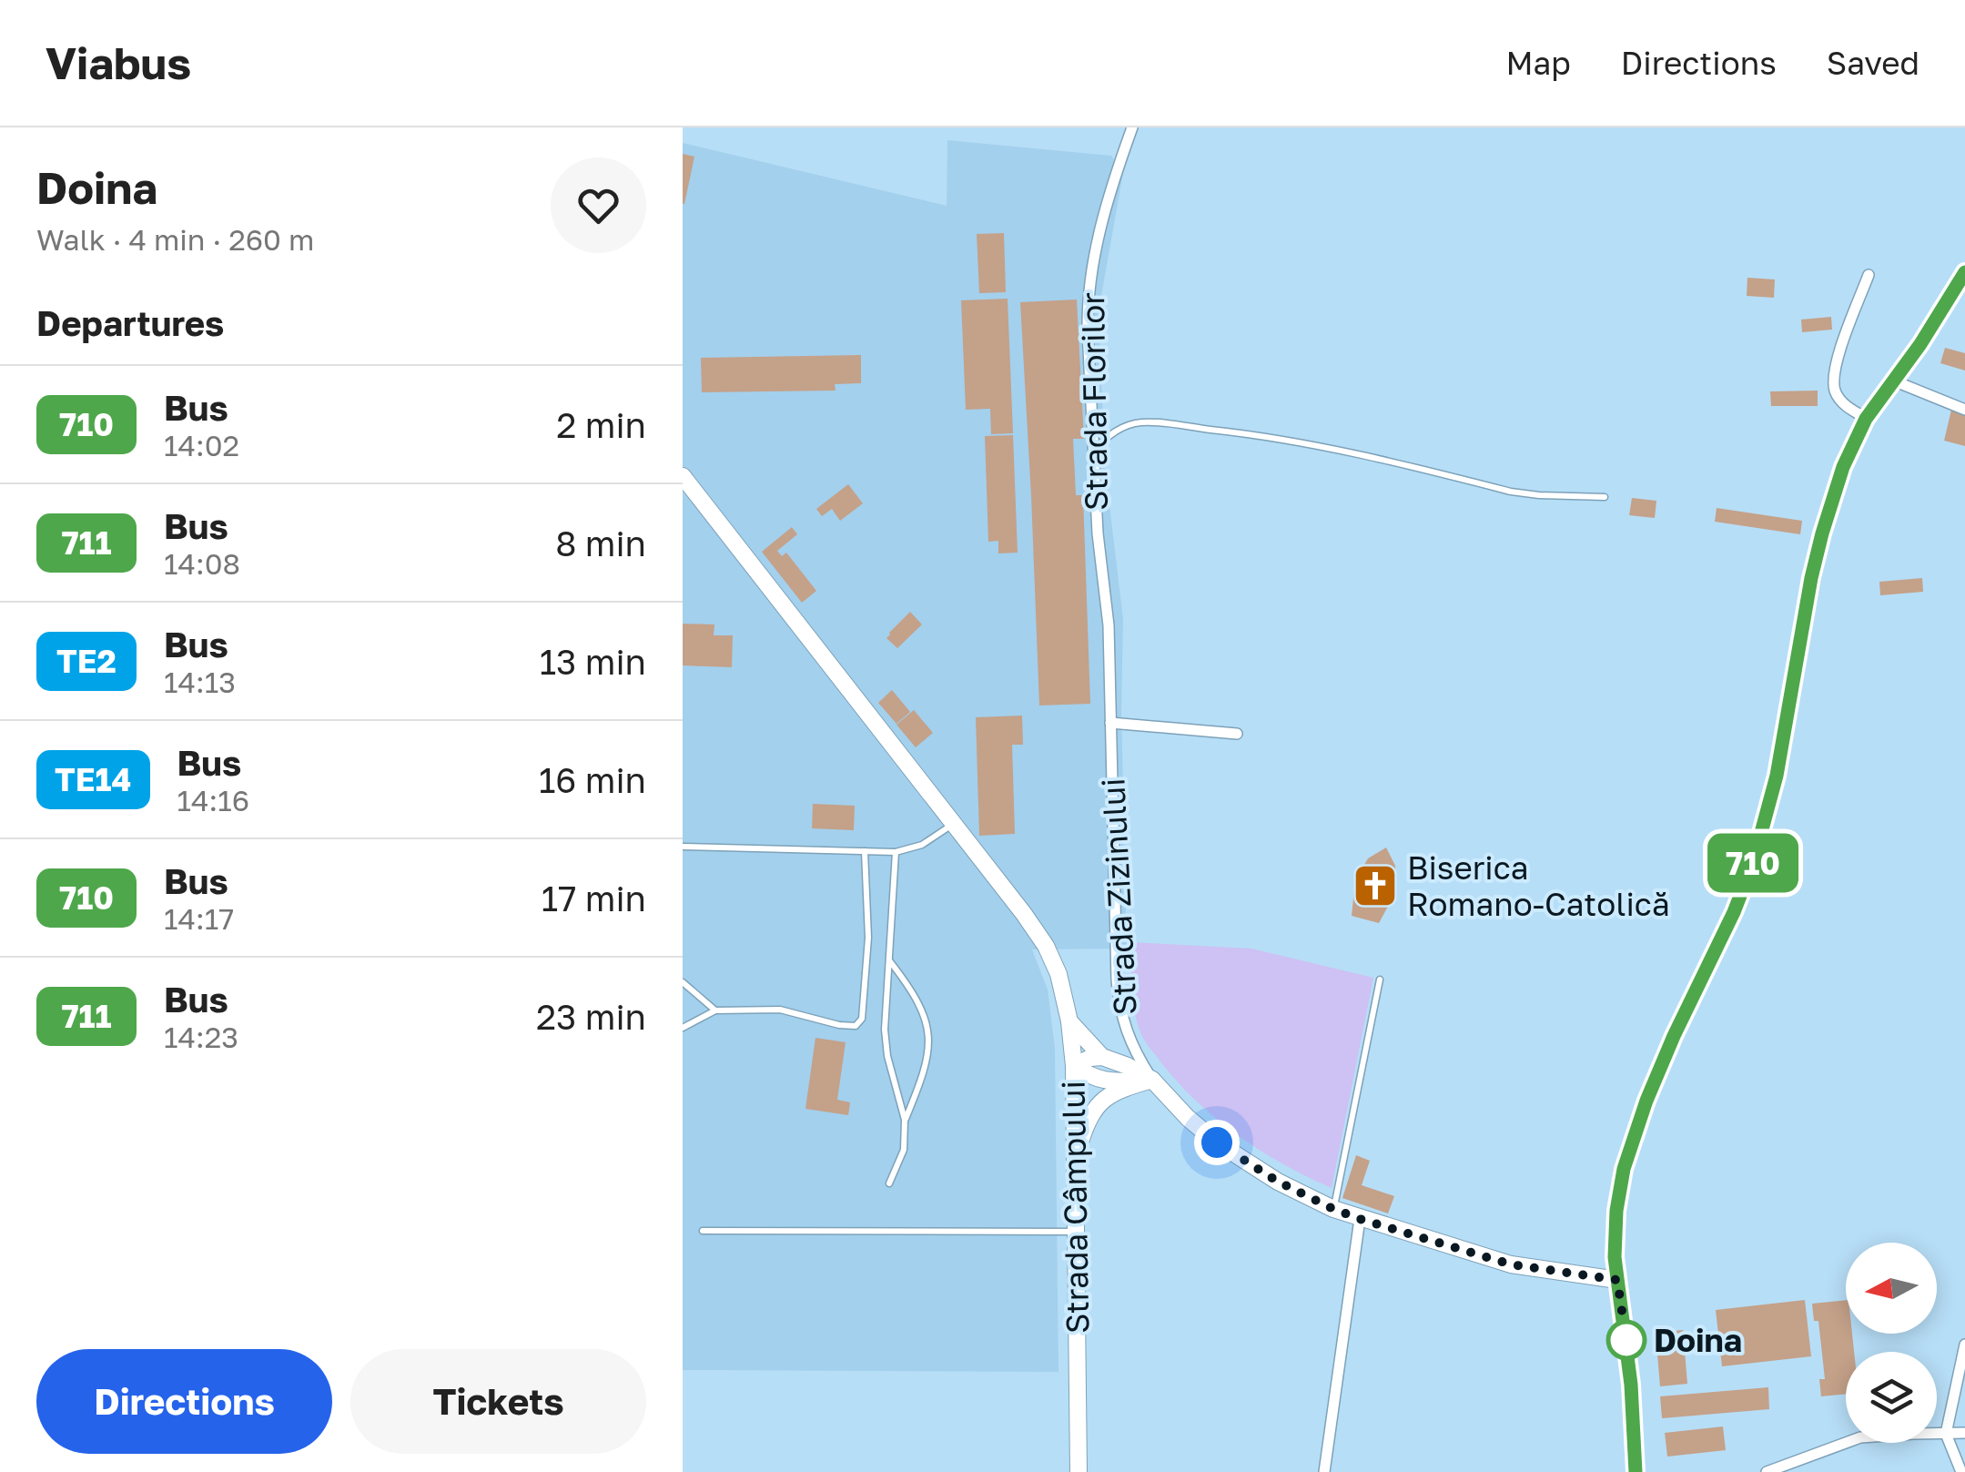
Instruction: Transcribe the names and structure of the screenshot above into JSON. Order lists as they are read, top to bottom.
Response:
{
  "streets": {
    "main road": ["Strada Zizinului", "Strada Câmpului"],
    "street": ["Strada Florilor"]
  },
  "crossings": [
    ["Strada Florilor", "Strada Zizinului"]
  ],
  "places": {
    "church": ["Biserica Romano-Catolică"],
    "other": ["Doina"]
  },
  "lines": ["bus line 710"],
  "north": "left",
  "page": {
    "header": "Viabus",
    "nav": ["Map", "Directions", "Saved"],
    "heading": [
      ["Doina", "Walk · 4 min · 260 m"],
      "Departures"
    ],
    "on_map": "710",
    "list": [
      {
        "mark": "710",
        "name": "Bus",
        "note": "14:02",
        "value": "2 min"
      },
      {
        "mark": "711",
        "name": "Bus",
        "note": "14:08",
        "value": "8 min"
      },
      {
        "mark": "TE2",
        "name": "Bus",
        "note": "14:13",
        "value": "13 min"
      },
      {
        "mark": "TE14",
        "name": "Bus",
        "note": "14:16",
        "value": "16 min"
      },
      {
        "mark": "710",
        "name": "Bus",
        "note": "14:17",
        "value": "17 min"
      },
      {
        "mark": "711",
        "name": "Bus",
        "note": "14:23",
        "value": "23 min"
      }
    ],
    "buttons": ["Directions", "Tickets"]
  }
}
